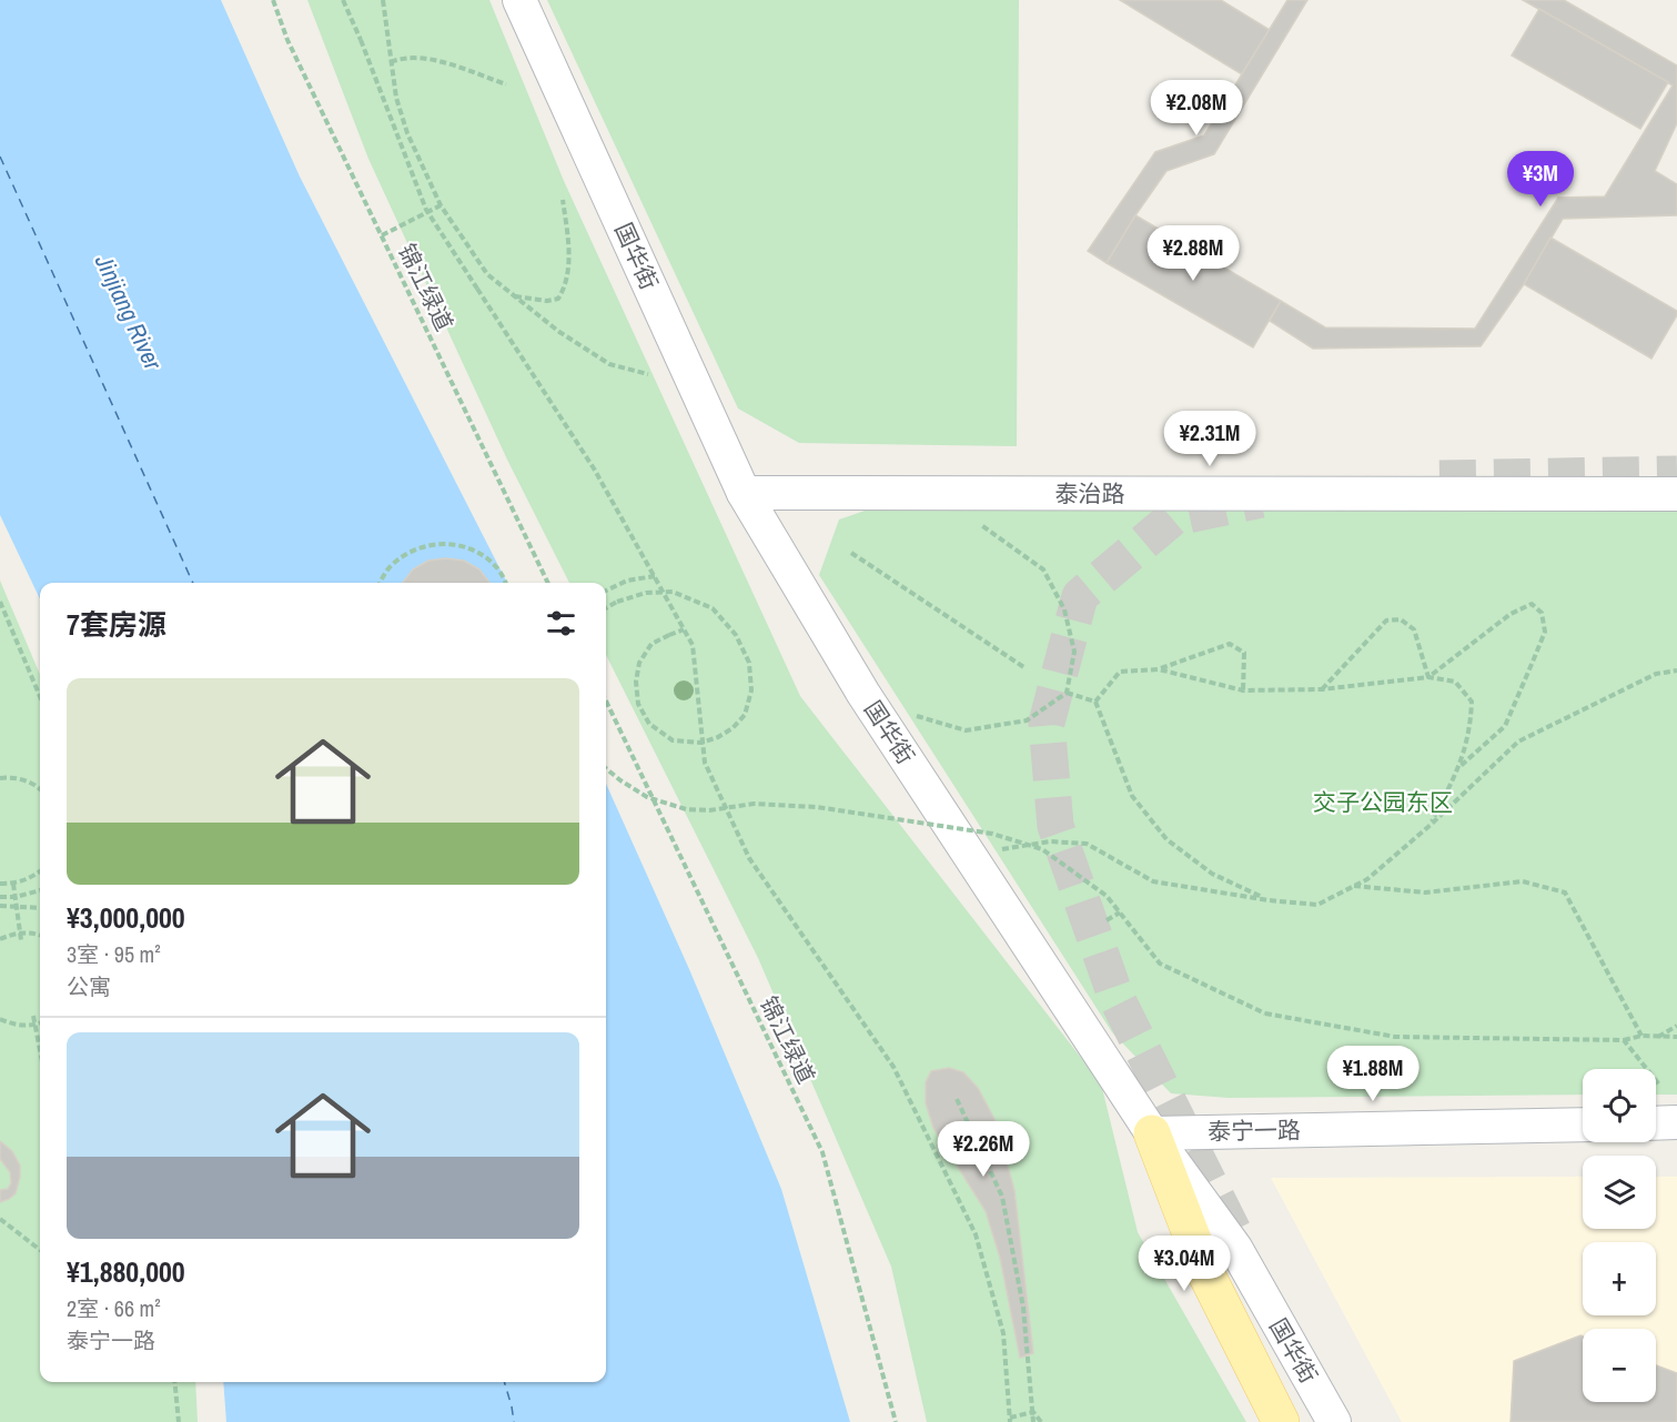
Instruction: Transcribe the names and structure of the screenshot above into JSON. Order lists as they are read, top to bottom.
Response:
{
  "streets": {
    "street": ["国华街", "泰治路", "泰宁一路"],
    "path": ["锦江绿道"]
  },
  "crossings": [
    ["国华街", "泰治路"],
    ["国华街", "泰宁一路"]
  ],
  "water": ["Jinjiang River"],
  "parks": ["交子公园东区"],
  "page": {
    "price": [
      "¥2.08M",
      "¥3M",
      "¥2.88M",
      "¥2.31M",
      "¥1.88M",
      "¥2.26M",
      "¥3.04M"
    ],
    "heading": "7套房源",
    "list": [
      {
        "name": "¥3,000,000",
        "note": "3室 · 95 m² · 公寓"
      },
      {
        "name": "¥1,880,000",
        "note": "2室 · 66 m² · 泰宁一路"
      }
    ],
    "map_buttons": ["+", "−"]
  }
}
